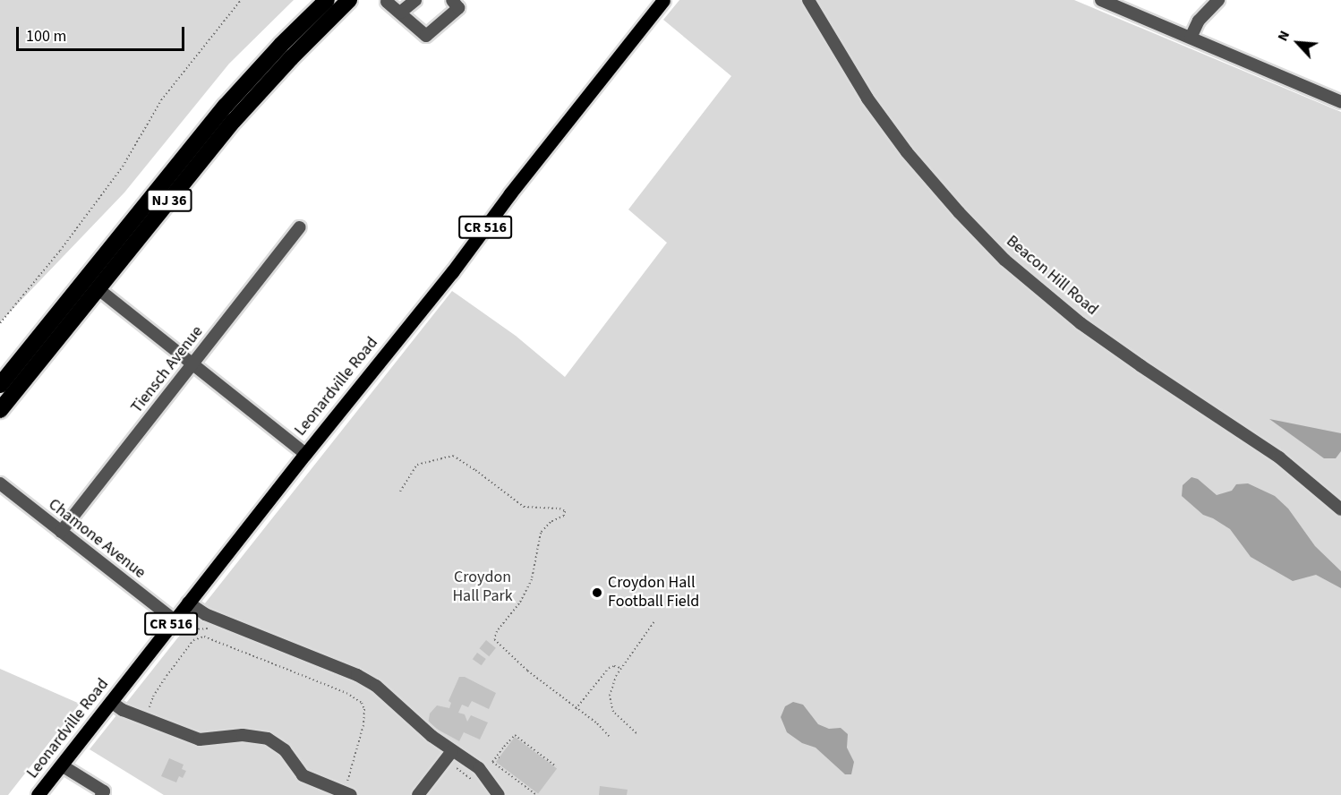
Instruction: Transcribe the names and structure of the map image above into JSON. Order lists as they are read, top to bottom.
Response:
{
  "streets": {
    "highway": ["NJ 36"],
    "main road": ["CR 516", "Leonardville Road"],
    "street": ["Beacon Hill Road", "Tiensch Avenue", "Chamone Avenue"]
  },
  "crossings": [
    ["Tiensch Avenue", "Chamone Avenue"],
    ["Leonardville Road", "Chamone Avenue"]
  ],
  "parks": ["Croydon Hall Park"],
  "places": ["Croydon Hall Football Field"],
  "scale_bar": "100 m",
  "north": "top left"
}
